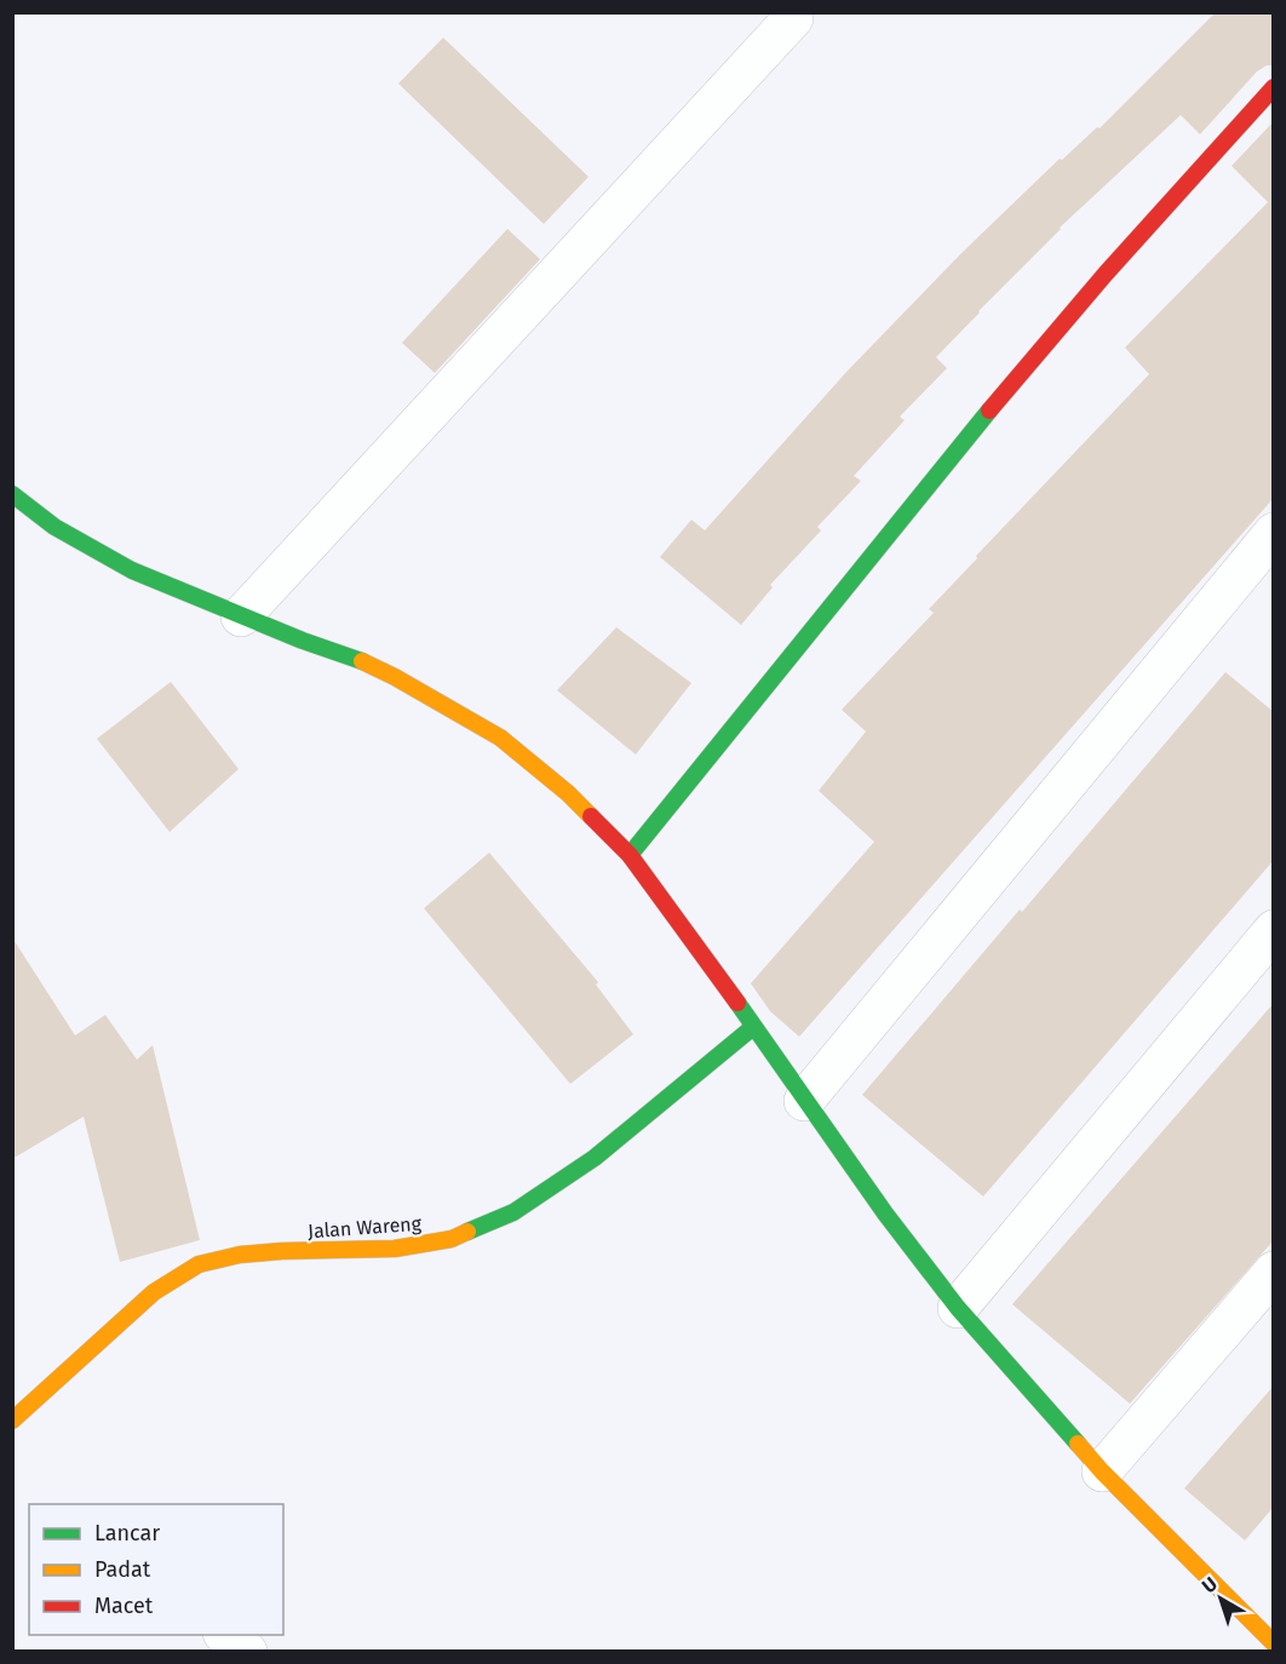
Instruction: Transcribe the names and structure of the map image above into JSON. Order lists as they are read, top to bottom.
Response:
{
  "streets": {
    "street": ["Jalan Wareng"]
  },
  "legend": ["Lancar", "Padat", "Macet"],
  "north": "top left"
}
